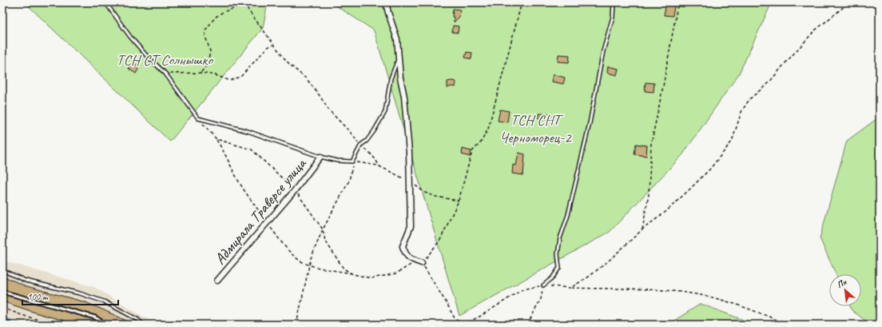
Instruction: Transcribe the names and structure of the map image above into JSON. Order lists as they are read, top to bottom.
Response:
{
  "streets": {
    "street": ["Адмирала Траверсе улица"]
  },
  "parks": ["ТСН СТ Солнышко", "ТСН СНТ Черноморец-2"],
  "scale_bar": "100 m",
  "north": "top left"
}
